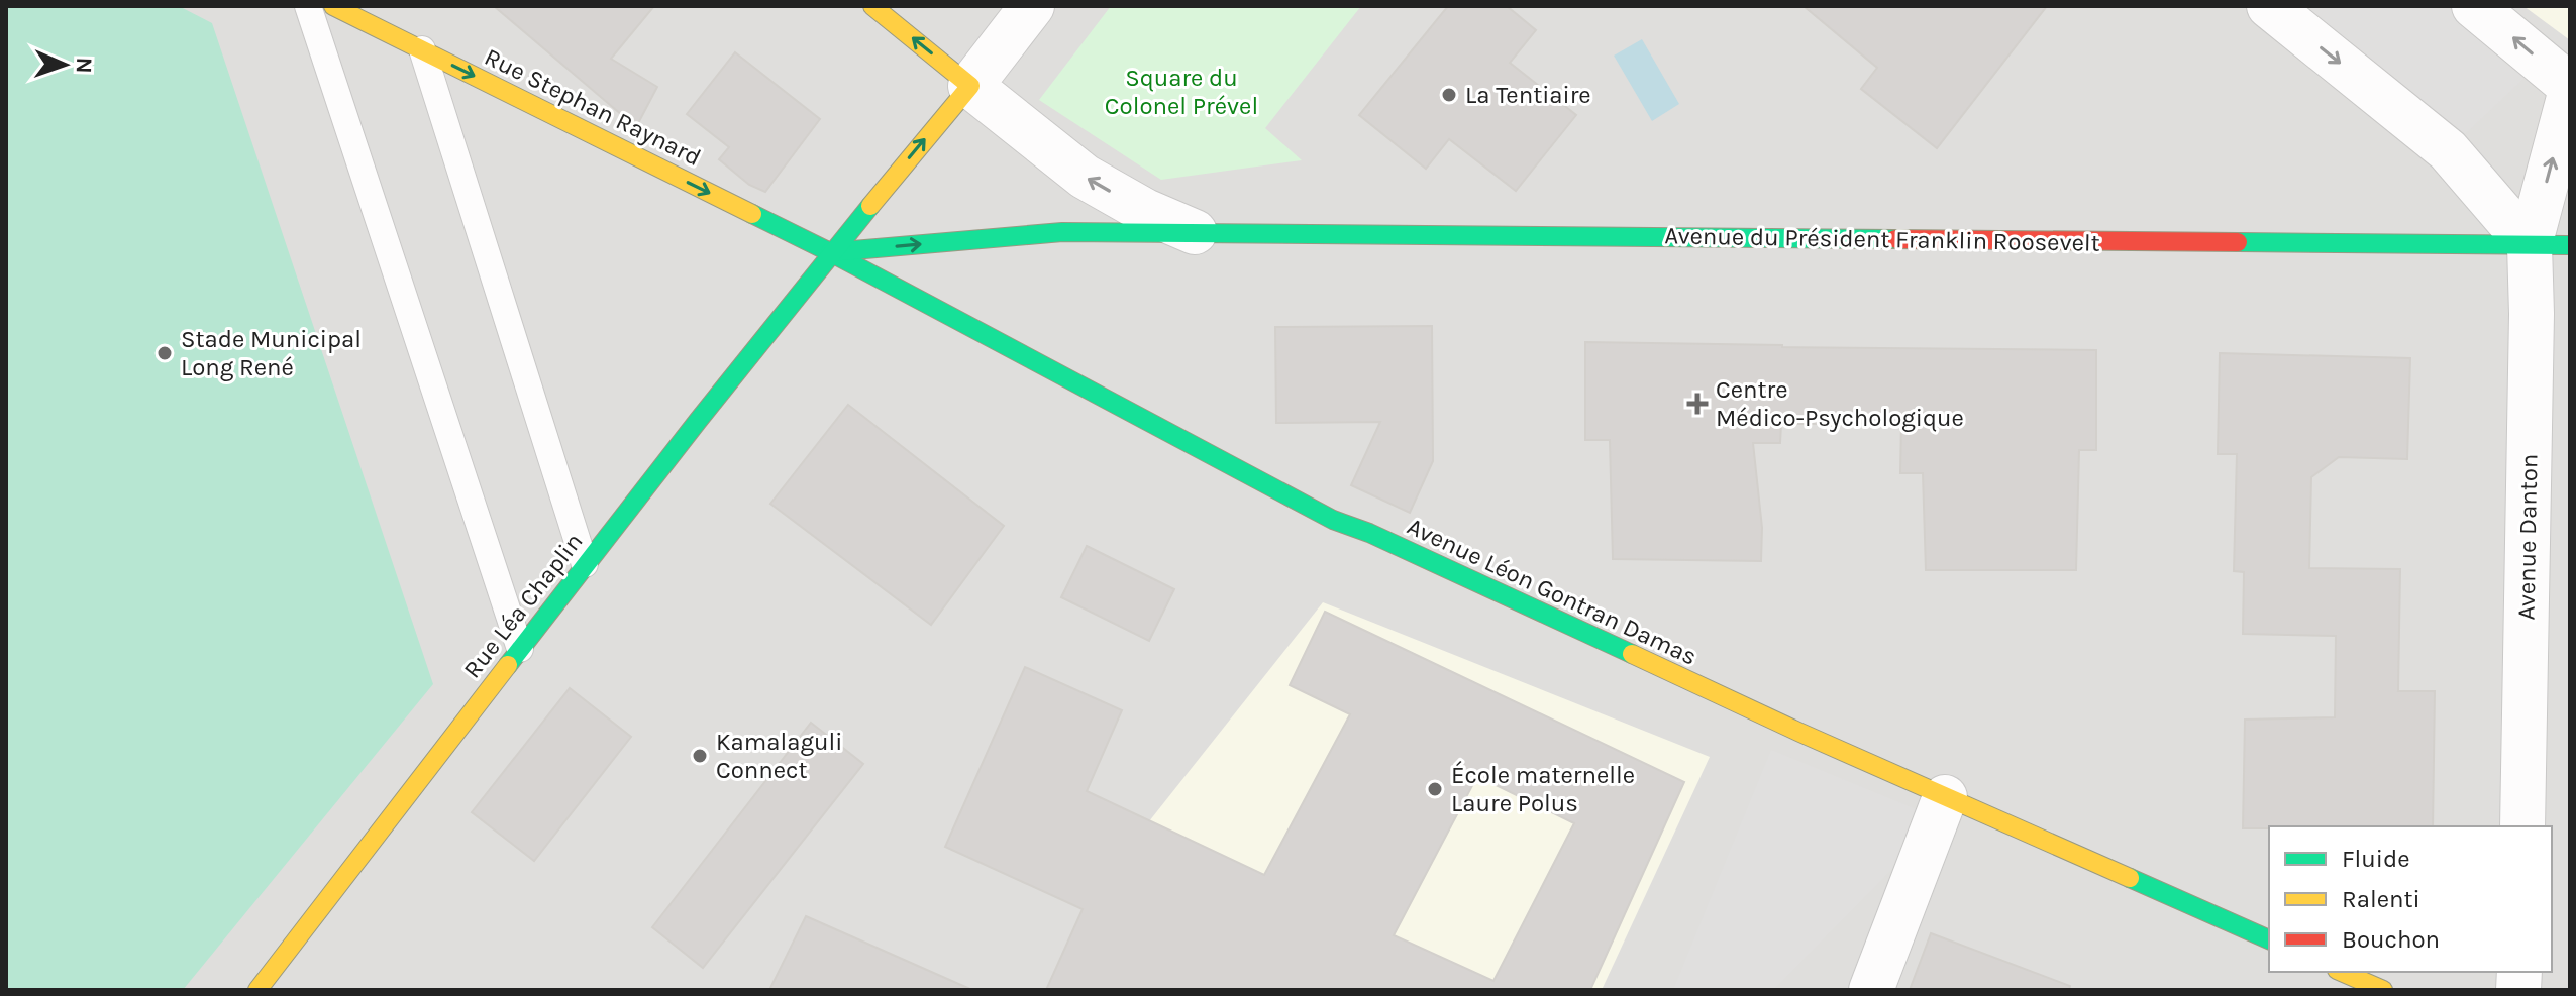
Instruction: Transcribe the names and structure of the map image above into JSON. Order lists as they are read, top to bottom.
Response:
{
  "streets": {
    "street": [
      "Rue Stephan Raynard",
      "Avenue du Président Franklin Roosevelt",
      "Avenue Danton",
      "Avenue Léon Gontran Damas",
      "Rue Léa Chaplin"
    ]
  },
  "crossings": [
    ["Rue Stephan Raynard", "Avenue du Président Franklin Roosevelt"],
    ["Rue Stephan Raynard", "Avenue Léon Gontran Damas"],
    ["Rue Stephan Raynard", "Rue Léa Chaplin"],
    ["Avenue du Président Franklin Roosevelt", "Avenue Danton"],
    ["Avenue du Président Franklin Roosevelt", "Avenue Léon Gontran Damas"],
    ["Avenue du Président Franklin Roosevelt", "Rue Léa Chaplin"],
    ["Avenue Léon Gontran Damas", "Rue Léa Chaplin"]
  ],
  "one_way": ["Rue Stephan Raynard"],
  "parks": ["Square du Colonel Prével"],
  "places": {
    "other": [
      "La Tentiaire",
      "Stade Municipal Long René",
      "Kamalaguli Connect",
      "École maternelle Laure Polus"
    ],
    "health": ["Centre Médico-Psychologique"]
  },
  "legend": ["Fluide", "Ralenti", "Bouchon"],
  "north": "right"
}
